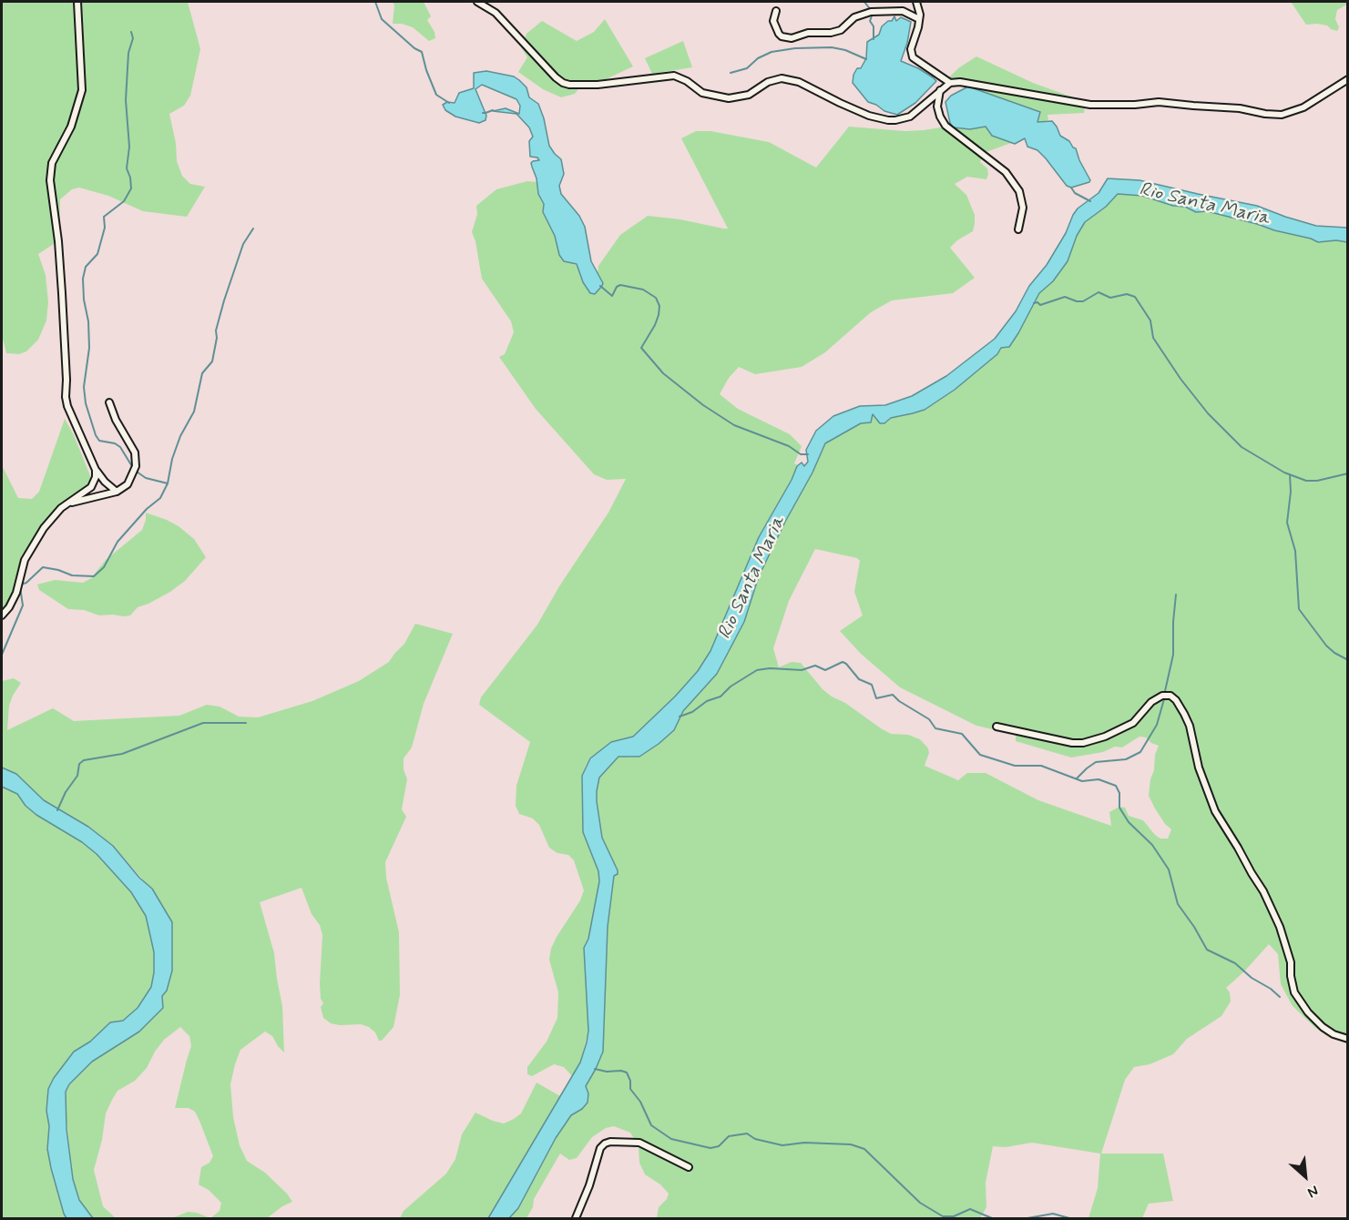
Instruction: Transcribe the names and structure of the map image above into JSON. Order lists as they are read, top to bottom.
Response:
{
  "water": ["Rio Santa Maria"],
  "north": "bottom right"
}
